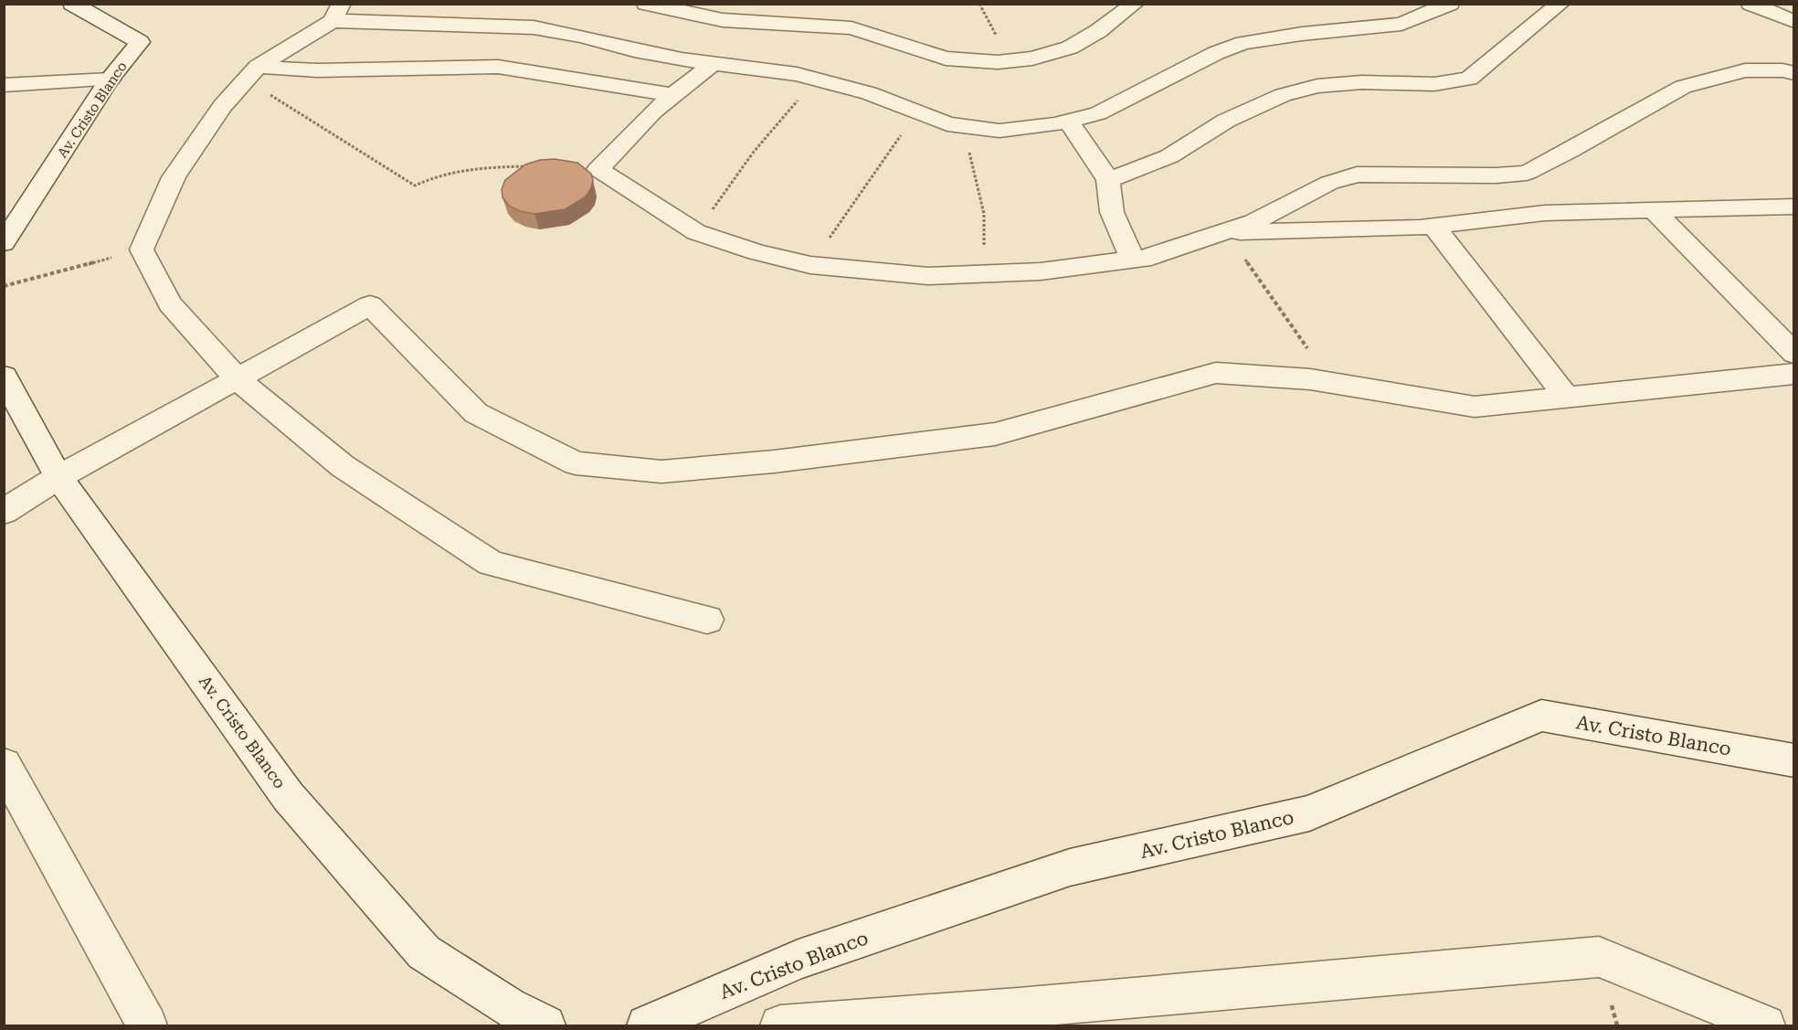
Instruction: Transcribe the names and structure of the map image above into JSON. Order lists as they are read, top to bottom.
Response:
{
  "streets": {
    "street": ["Av. Cristo Blanco"]
  }
}
